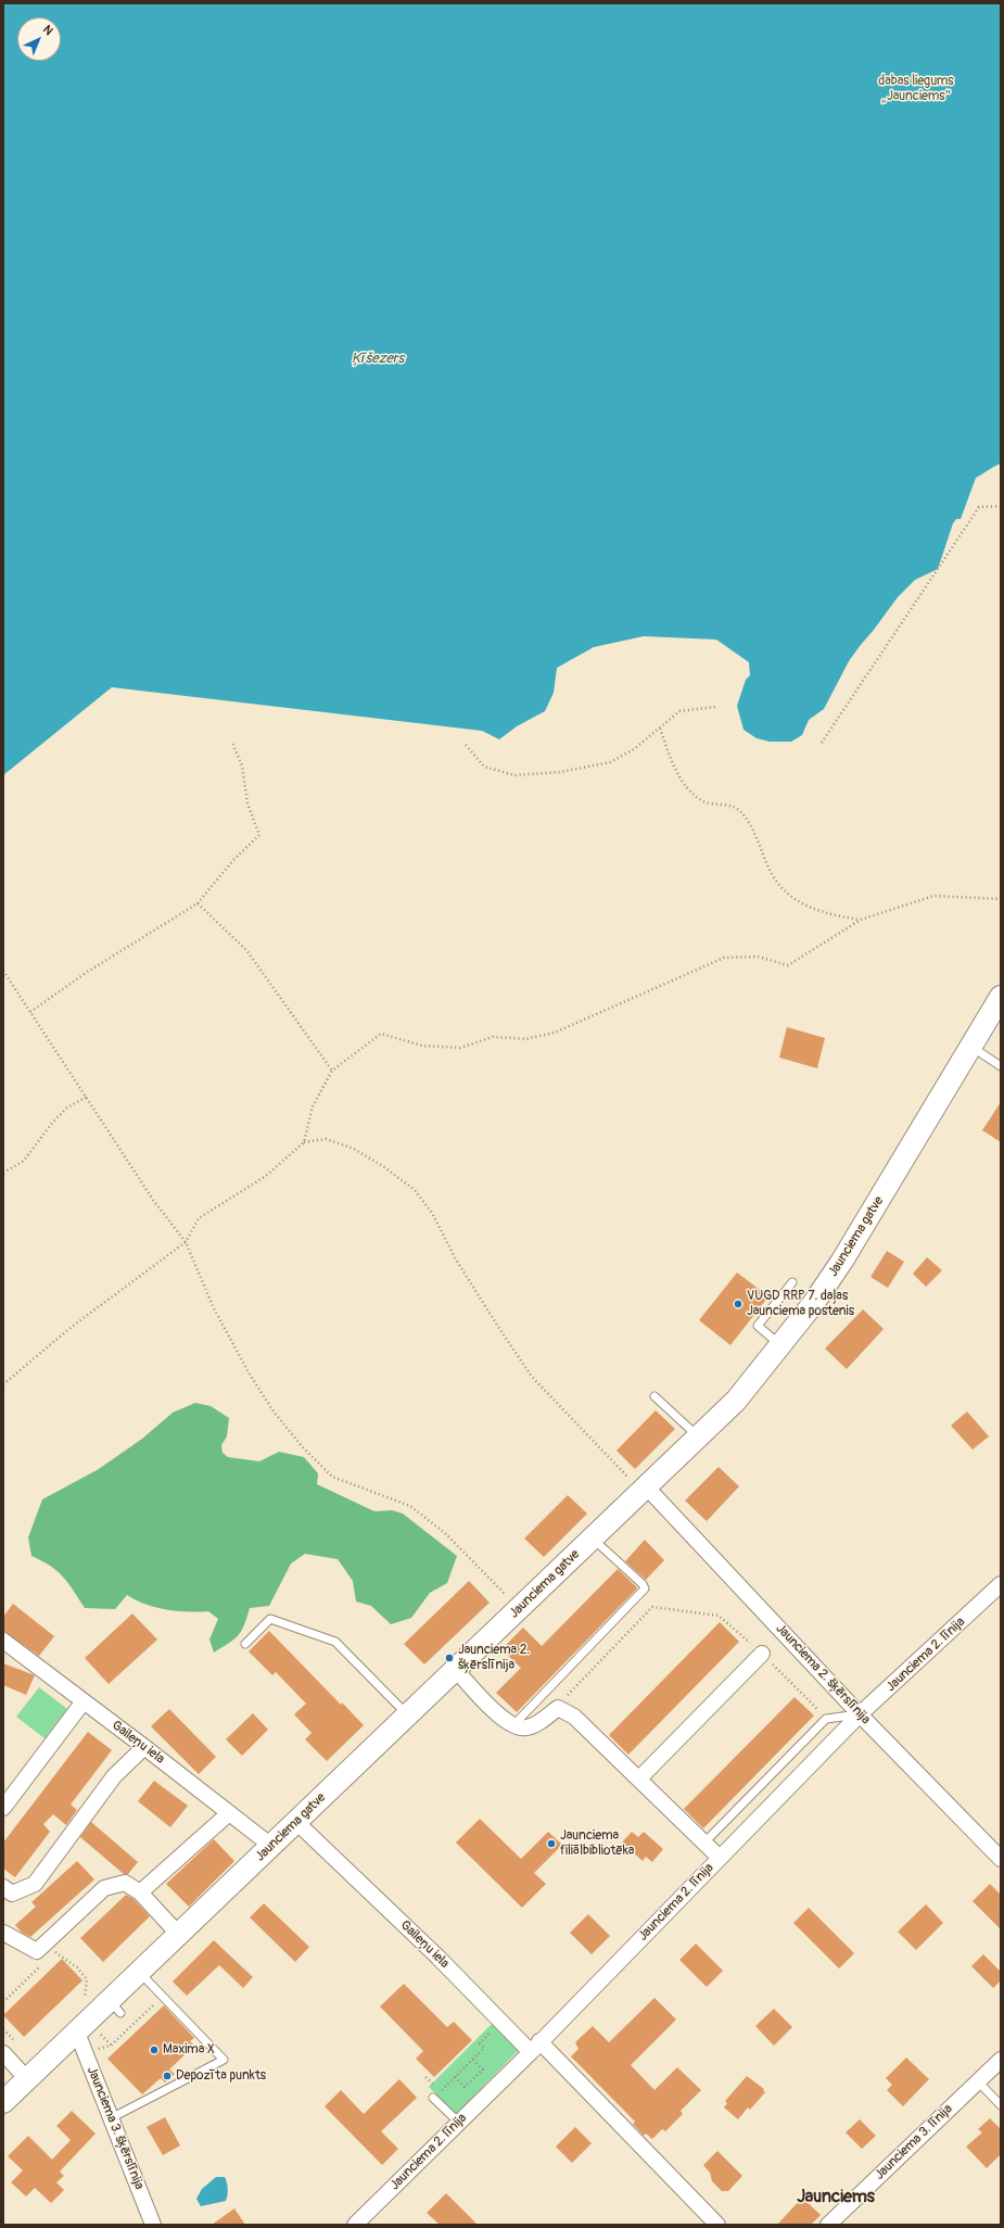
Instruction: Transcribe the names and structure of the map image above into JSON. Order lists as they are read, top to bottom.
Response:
{
  "streets": {
    "main road": ["Jaunciema gatve"],
    "street": [
      "Jaunciema 2. līnija",
      "Jaunciema 2. šķērslīnija",
      "Gaileņu iela",
      "Jaunciema 3. šķērslīnija",
      "Jaunciema 3. līnija"
    ]
  },
  "crossings": [
    ["Jaunciema gatve", "Jaunciema 2. šķērslīnija"],
    ["Jaunciema gatve", "Gaileņu iela"],
    ["Jaunciema gatve", "Jaunciema 3. šķērslīnija"],
    ["Jaunciema 2. līnija", "Jaunciema 2. šķērslīnija"],
    ["Jaunciema 2. līnija", "Gaileņu iela"]
  ],
  "districts": ["Jaunciems"],
  "water": ["Ķīšezers"],
  "parks": ["dabas liegums „Jaunciems”"],
  "places": [
    "VUGD RRP 7. daļas Jaunciema postenis",
    "Jaunciema 2. šķērslīnija",
    "Jaunciema filiālbibliotēka",
    "Maxima X",
    "Depozīta punkts"
  ],
  "north": "top right"
}
